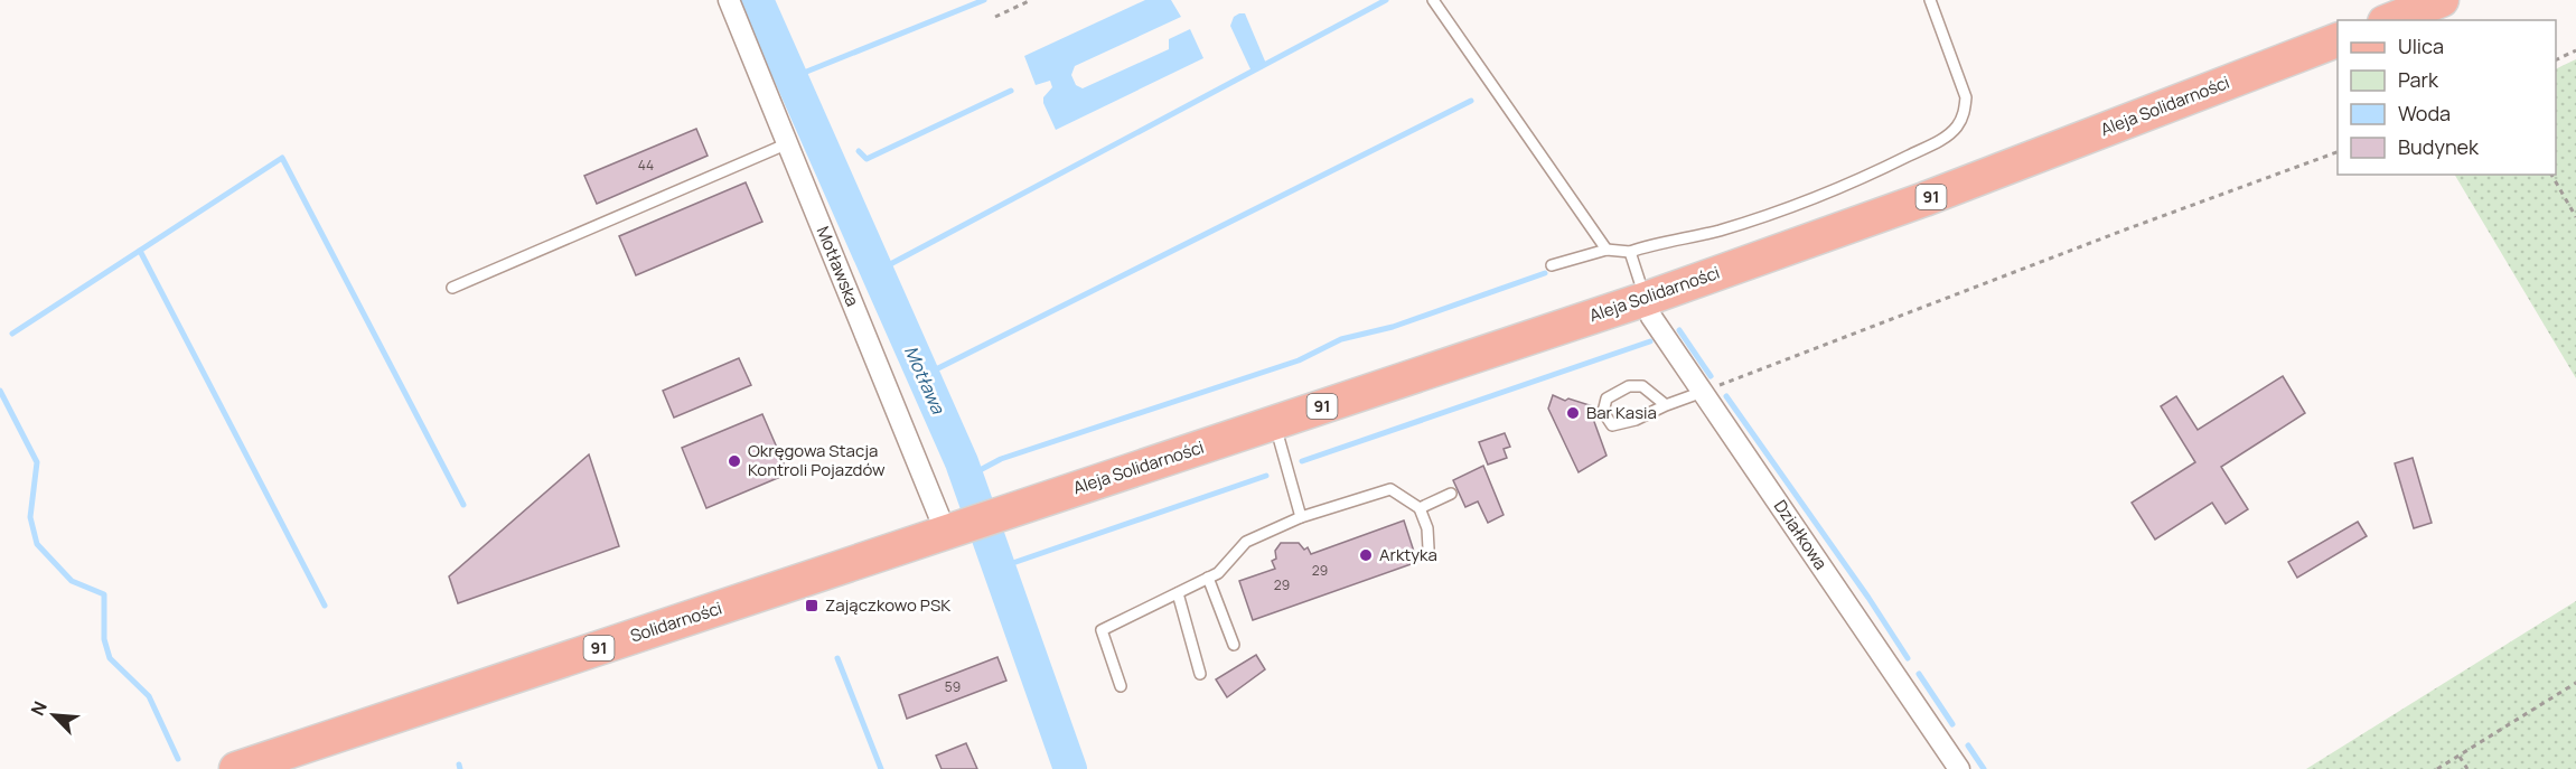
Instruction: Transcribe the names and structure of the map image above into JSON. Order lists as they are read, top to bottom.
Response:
{
  "streets": {
    "main road": ["Aleja Solidarności", "91", "Solidarności"],
    "street": ["Motławska", "Działkowa"]
  },
  "crossings": [
    ["Aleja Solidarności", "Motławska"],
    ["Aleja Solidarności", "Działkowa"],
    ["Aleja Solidarności", "Solidarności"],
    ["Motławska", "Solidarności"]
  ],
  "water": ["Motława"],
  "places": {
    "other": ["Bar Kasia", "Okręgowa Stacja Kontroli Pojazdów", "Arktyka"],
    "transit": ["Zajączkowo PSK"]
  },
  "house_numbers": [
    "44",
    "29",
    "29",
    "59"
  ],
  "legend": [
    "Ulica",
    "Park",
    "Woda",
    "Budynek"
  ],
  "north": "top left"
}
